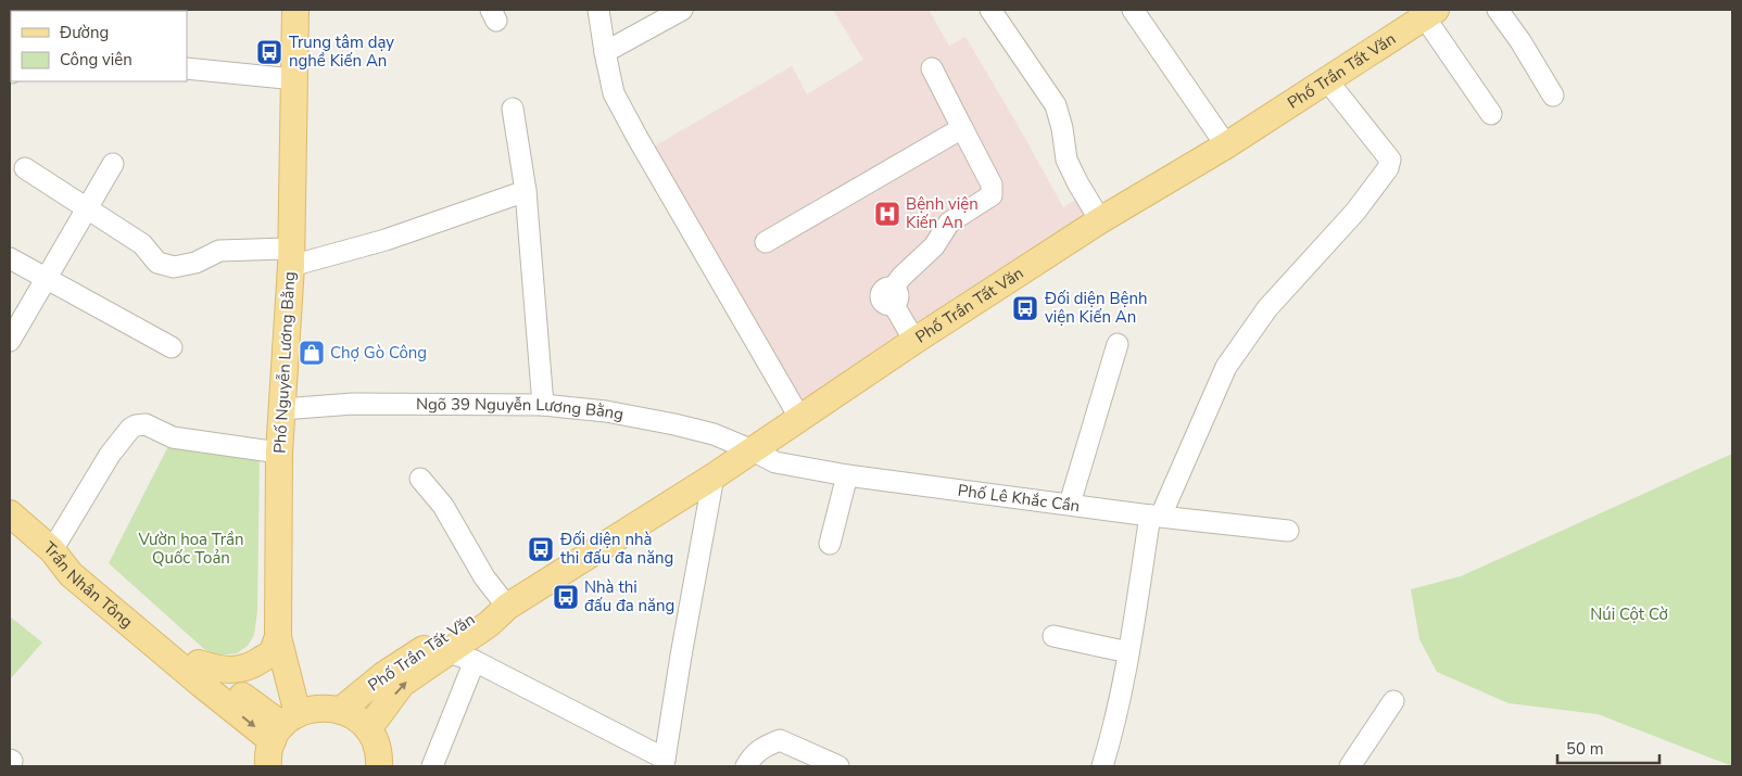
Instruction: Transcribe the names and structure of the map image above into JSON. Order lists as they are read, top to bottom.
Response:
{
  "streets": {
    "main road": ["Phố Trần Tất Văn", "Phố Nguyễn Lương Bằng", "Trần Nhân Tông"],
    "street": ["Ngõ 39 Nguyễn Lương Bằng", "Phố Lê Khắc Cần"]
  },
  "crossings": [
    ["Phố Trần Tất Văn", "Ngõ 39 Nguyễn Lương Bằng"],
    ["Phố Trần Tất Văn", "Phố Lê Khắc Cần"],
    ["Phố Nguyễn Lương Bằng", "Ngõ 39 Nguyễn Lương Bằng"],
    ["Phố Nguyễn Lương Bằng", "Trần Nhân Tông"],
    ["Ngõ 39 Nguyễn Lương Bằng", "Phố Lê Khắc Cần"]
  ],
  "parks": ["Vườn hoa Trần Quốc Toản", "Núi Cột Cờ"],
  "places": {
    "bus stop": [
      "Trung tâm dạy nghề Kiến An",
      "Đối diện Bệnh viện Kiến An",
      "Đối diện nhà thi đấu đa năng",
      "Nhà thi đấu đa năng"
    ],
    "hospital": ["Bệnh viện Kiến An"],
    "shop": ["Chợ Gò Công"]
  },
  "legend": ["Đường", "Công viên"],
  "scale_bar": "50 m"
}
